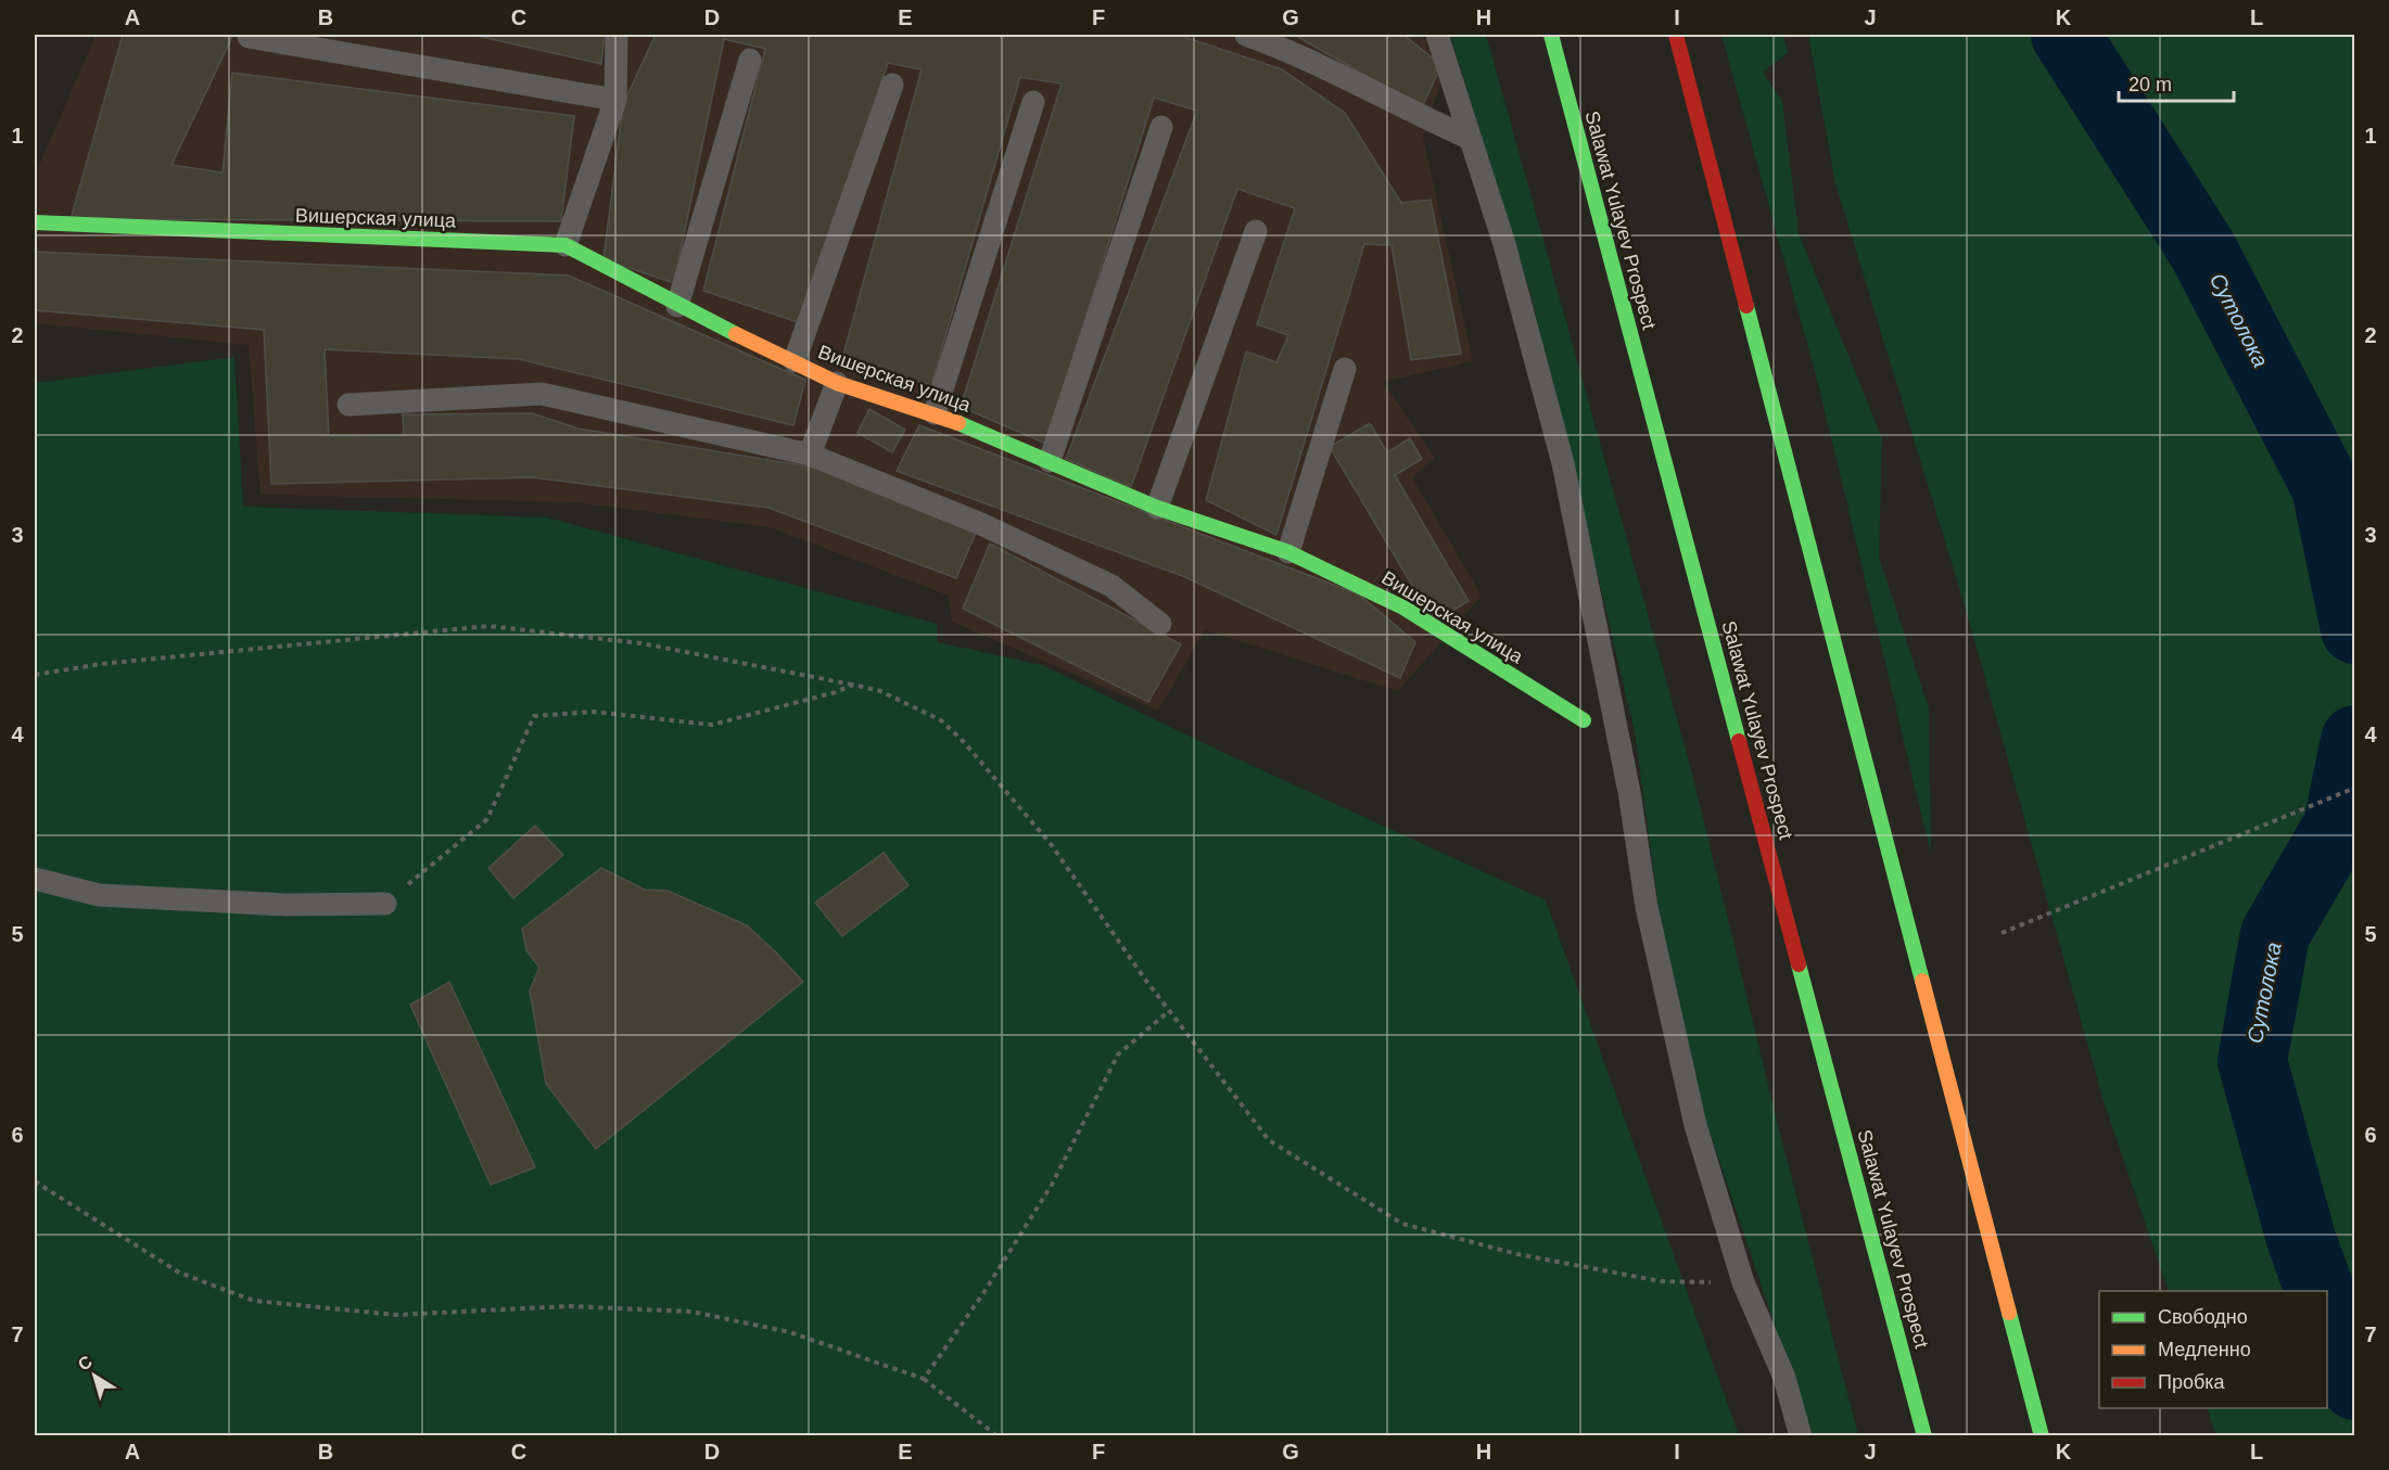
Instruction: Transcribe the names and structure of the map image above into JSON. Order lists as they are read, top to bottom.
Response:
{
  "streets": {
    "main road": ["Вишерская улица", "Salawat Yulayev Prospect"]
  },
  "water": ["Сутолока"],
  "legend": ["Свободно", "Медленно", "Пробка"],
  "scale_bar": "20 m",
  "north": "top left",
  "grid": {
    "columns": [
      "A",
      "B",
      "C",
      "D",
      "E",
      "F",
      "G",
      "H",
      "I",
      "J",
      "K",
      "L"
    ],
    "rows": [
      "1",
      "2",
      "3",
      "4",
      "5",
      "6",
      "7"
    ]
  }
}
